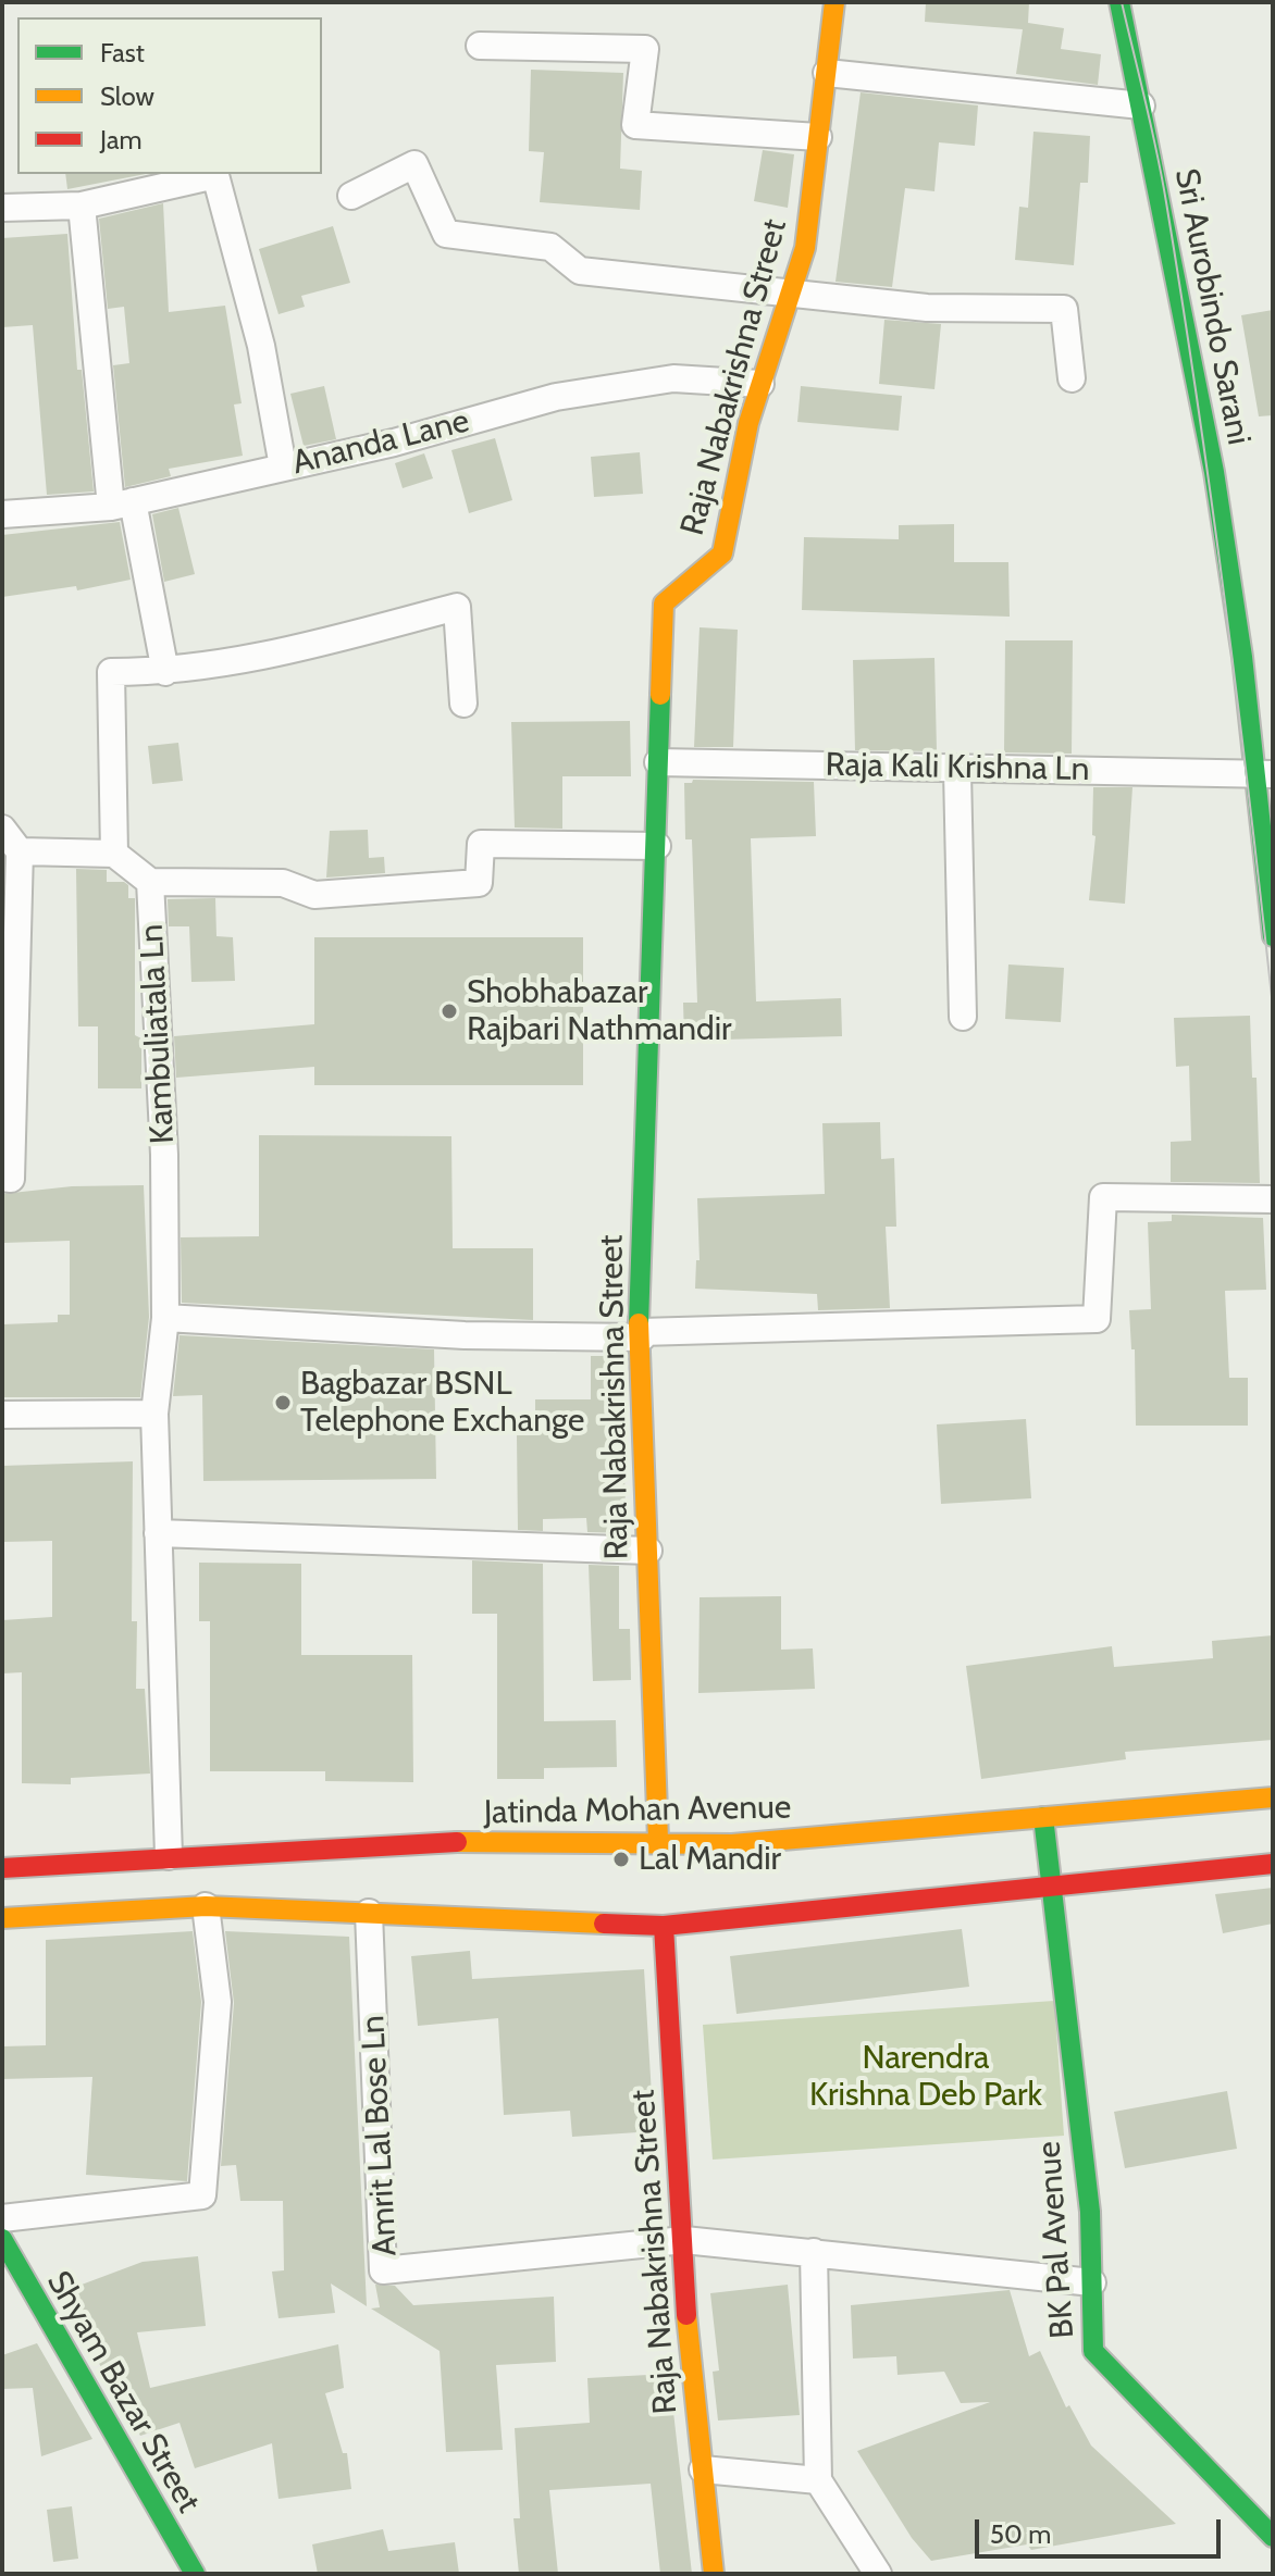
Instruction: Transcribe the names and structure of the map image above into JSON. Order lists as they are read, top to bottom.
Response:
{
  "streets": {
    "main road": [
      "Sri Aurobindo Sarani",
      "Raja Nabakrishna Street",
      "Jatinda Mohan Avenue",
      "BK Pal Avenue",
      "Shyam Bazar Street"
    ],
    "street": [
      "Ananda Lane",
      "Raja Kali Krishna Ln",
      "Kambuliatala Ln",
      "Amrit Lal Bose Ln"
    ]
  },
  "crossings": [
    ["Sri Aurobindo Sarani", "Raja Kali Krishna Ln"],
    ["Raja Nabakrishna Street", "Ananda Lane"],
    ["Raja Nabakrishna Street", "Raja Kali Krishna Ln"],
    ["Raja Nabakrishna Street", "Jatinda Mohan Avenue"],
    ["Raja Nabakrishna Street", "Amrit Lal Bose Ln"],
    ["Kambuliatala Ln", "Jatinda Mohan Avenue"],
    ["Jatinda Mohan Avenue", "BK Pal Avenue"]
  ],
  "parks": ["Narendra Krishna Deb Park"],
  "places": ["Shobhabazar Rajbari Nathmandir", "Bagbazar BSNL Telephone Exchange", "Lal Mandir"],
  "legend": ["Fast", "Slow", "Jam"],
  "scale_bar": "50 m"
}
